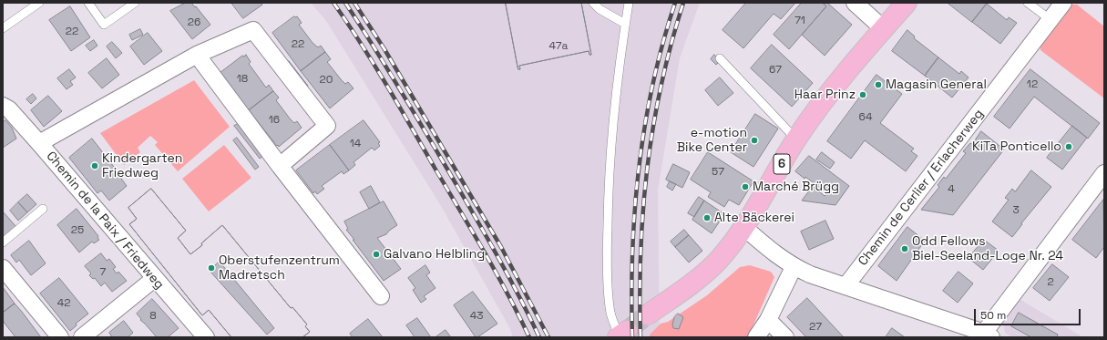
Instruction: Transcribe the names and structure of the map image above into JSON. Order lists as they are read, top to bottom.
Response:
{
  "streets": {
    "main road": ["6"],
    "street": ["Chemin de Cerlier / Erlacherweg", "Chemin de la Paix / Friedweg"]
  },
  "places": [
    "Magasin General",
    "Haar Prinz",
    "e-motion Bike Center",
    "KiTa Ponticello",
    "Kindergarten Friedweg",
    "Marché Brügg",
    "Alte Bäckerei",
    "Odd Fellows Biel-Seeland-Loge Nr. 24",
    "Galvano Helbling",
    "Oberstufenzentrum Madretsch"
  ],
  "house_numbers": [
    "71",
    "26",
    "22",
    "22",
    "47a",
    "67",
    "18",
    "20",
    "12",
    "64",
    "16",
    "14",
    "57",
    "4",
    "3",
    "25",
    "7",
    "2",
    "42",
    "8",
    "43",
    "27"
  ],
  "scale_bar": "50 m"
}
